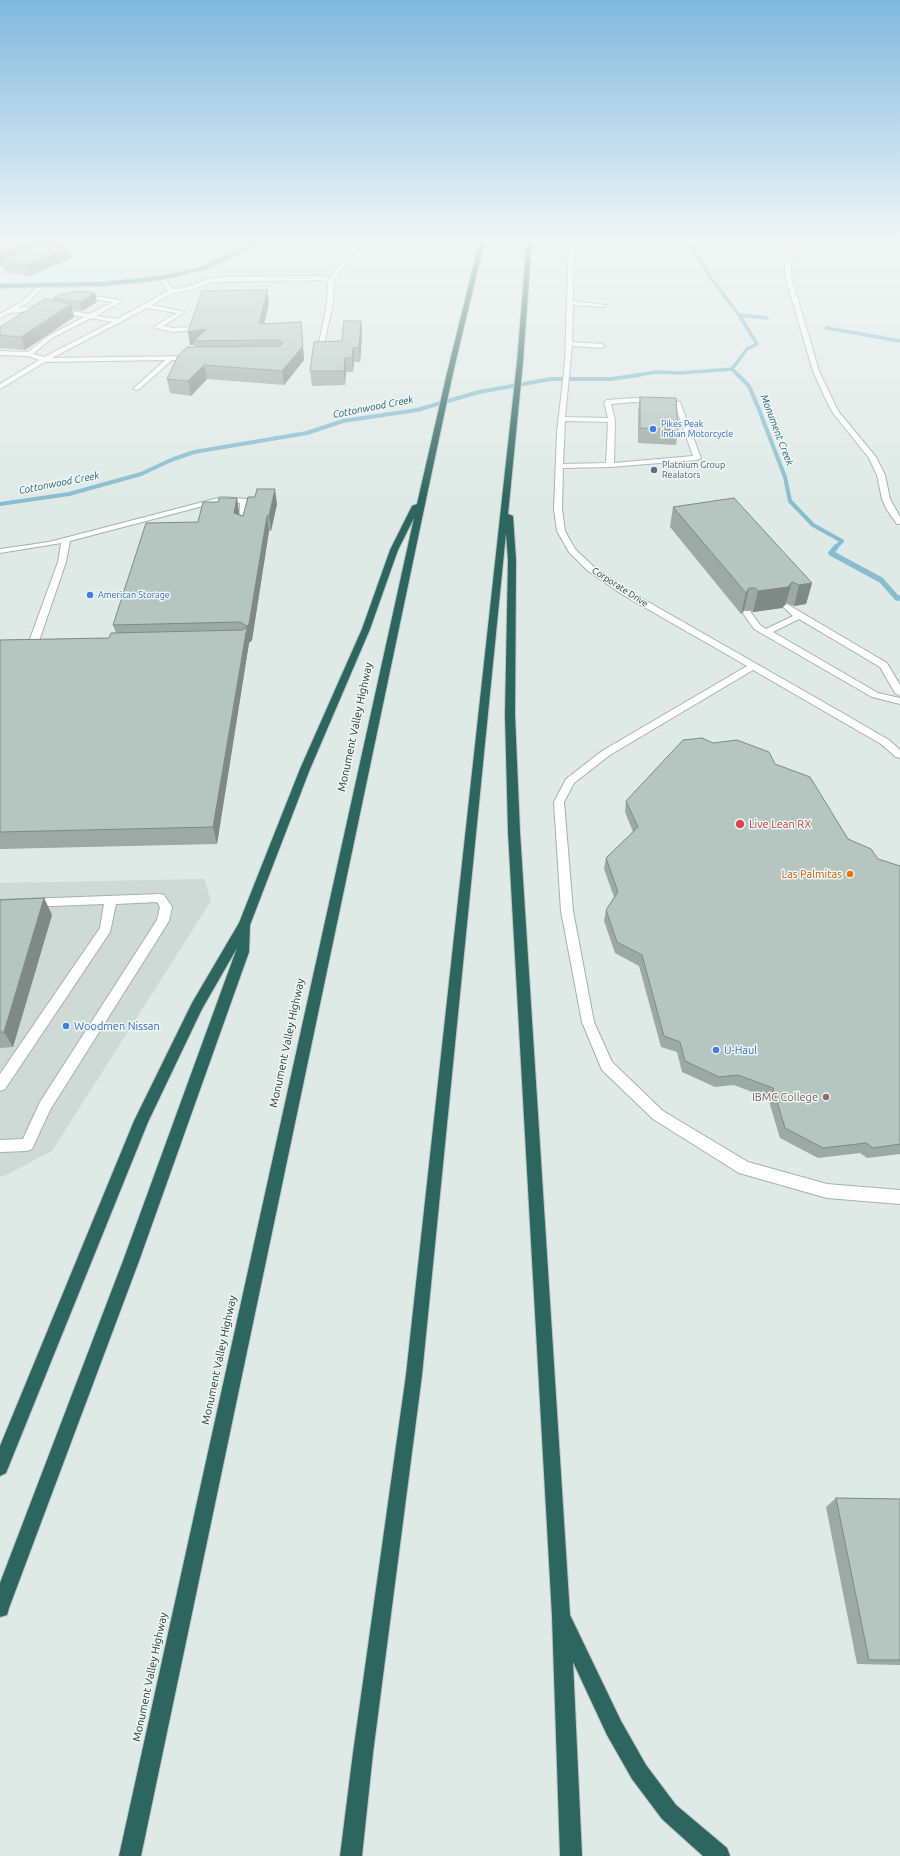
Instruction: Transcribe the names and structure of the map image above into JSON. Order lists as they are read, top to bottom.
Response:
{
  "streets": {
    "highway": ["Monument Valley Highway"],
    "street": ["Corporate Drive"]
  },
  "water": ["Cottonwood Creek", "Monument Creek"],
  "places": [
    "Pikes Peak Indian Motorcycle",
    "Platnium Group Realators",
    "American Storage",
    "Live Lean RX",
    "Las Palmitas",
    "Woodmen Nissan",
    "U-Haul",
    "IBMC College"
  ]
}
